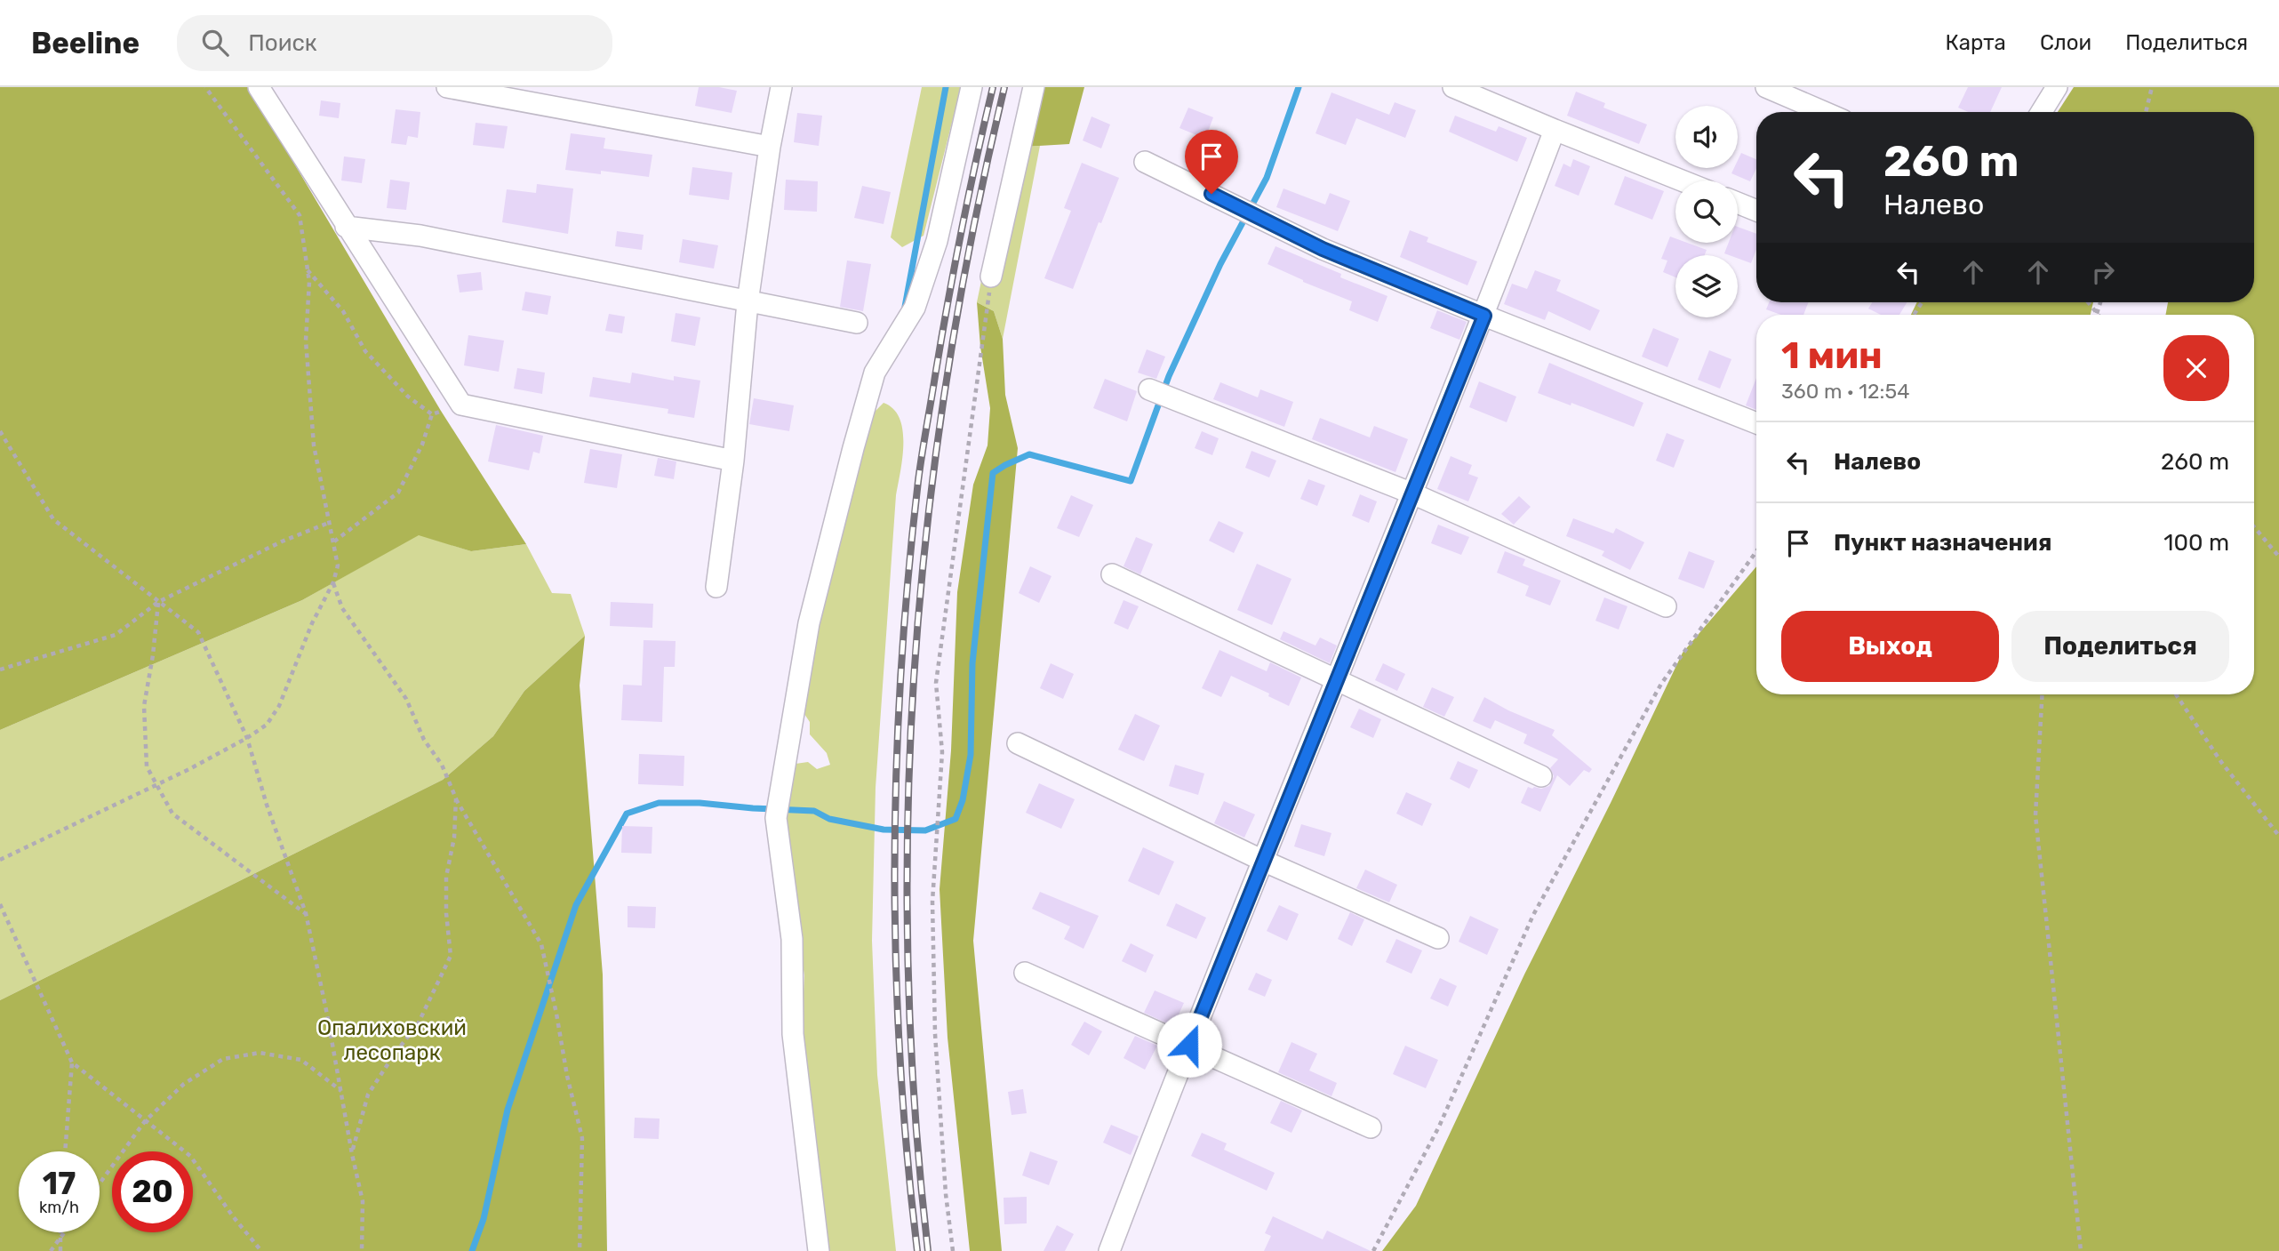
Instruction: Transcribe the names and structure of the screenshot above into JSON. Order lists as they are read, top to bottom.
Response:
{
  "parks": ["Опалиховский лесопарк"],
  "page": {
    "header": "Beeline",
    "search": "Поиск",
    "nav": ["Карта", "Слои", "Поделиться"],
    "turn": ["260 m", "Налево"],
    "heading": ["1 мин", "360 m · 12:54"],
    "list": [
      {
        "name": "Налево",
        "value": "260 m"
      },
      {
        "name": "Пункт назначения",
        "value": "100 m"
      }
    ],
    "buttons": ["Выход", "Поделиться"],
    "speed": "17 km/h",
    "limit": "20"
  }
}
